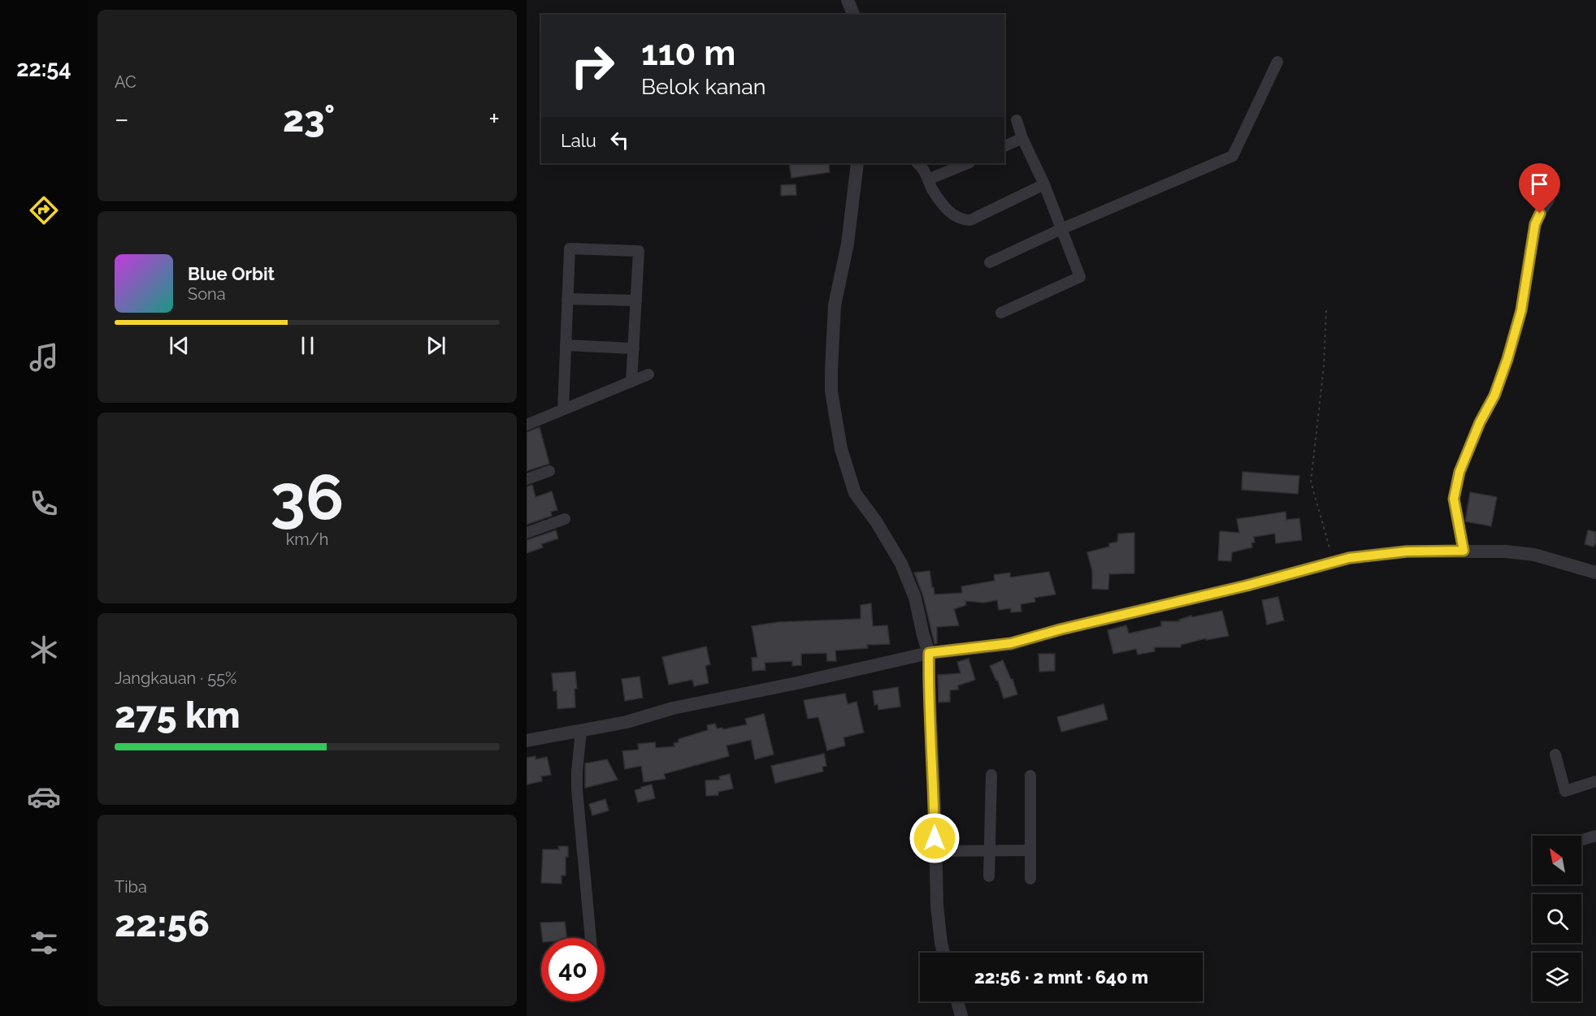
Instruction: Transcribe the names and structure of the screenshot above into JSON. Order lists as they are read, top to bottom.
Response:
{
  "north": "top left",
  "page": {
    "tabs": "22:54",
    "tile": [
      "AC",
      ["36", "km/h"],
      ["Jangkauan · 55%", "275 km"],
      ["Tiba", "22:56"]
    ],
    "turn": ["110 m", "Belok kanan"],
    "heat": ["−", "23°", "+"],
    "then": "Lalu",
    "song": ["Blue Orbit", "Sona"],
    "limit": "40",
    "trip": "22:56 · 2 mnt · 640 m"
  }
}
